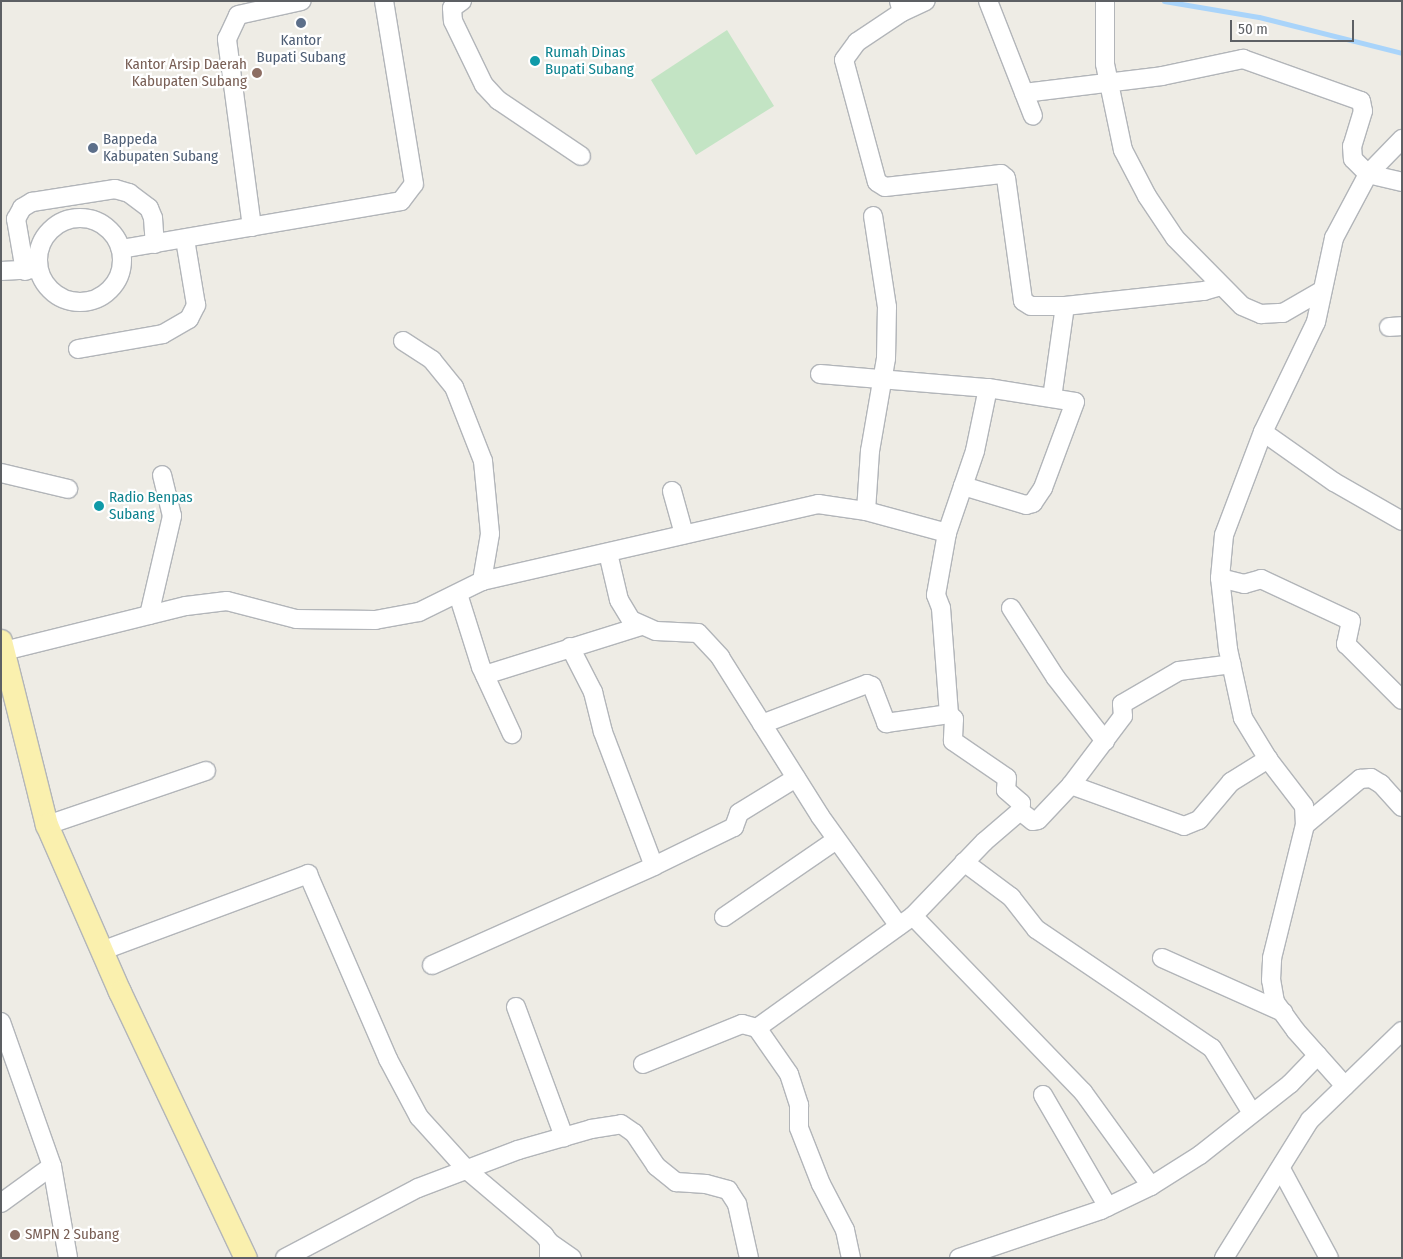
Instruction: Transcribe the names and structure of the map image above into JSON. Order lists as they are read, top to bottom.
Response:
{
  "places": [
    "Kantor Bupati Subang",
    "Rumah Dinas Bupati Subang",
    "Kantor Arsip Daerah Kabupaten Subang",
    "Bappeda Kabupaten Subang",
    "Radio Benpas Subang",
    "SMPN 2 Subang"
  ],
  "scale_bar": "50 m"
}
